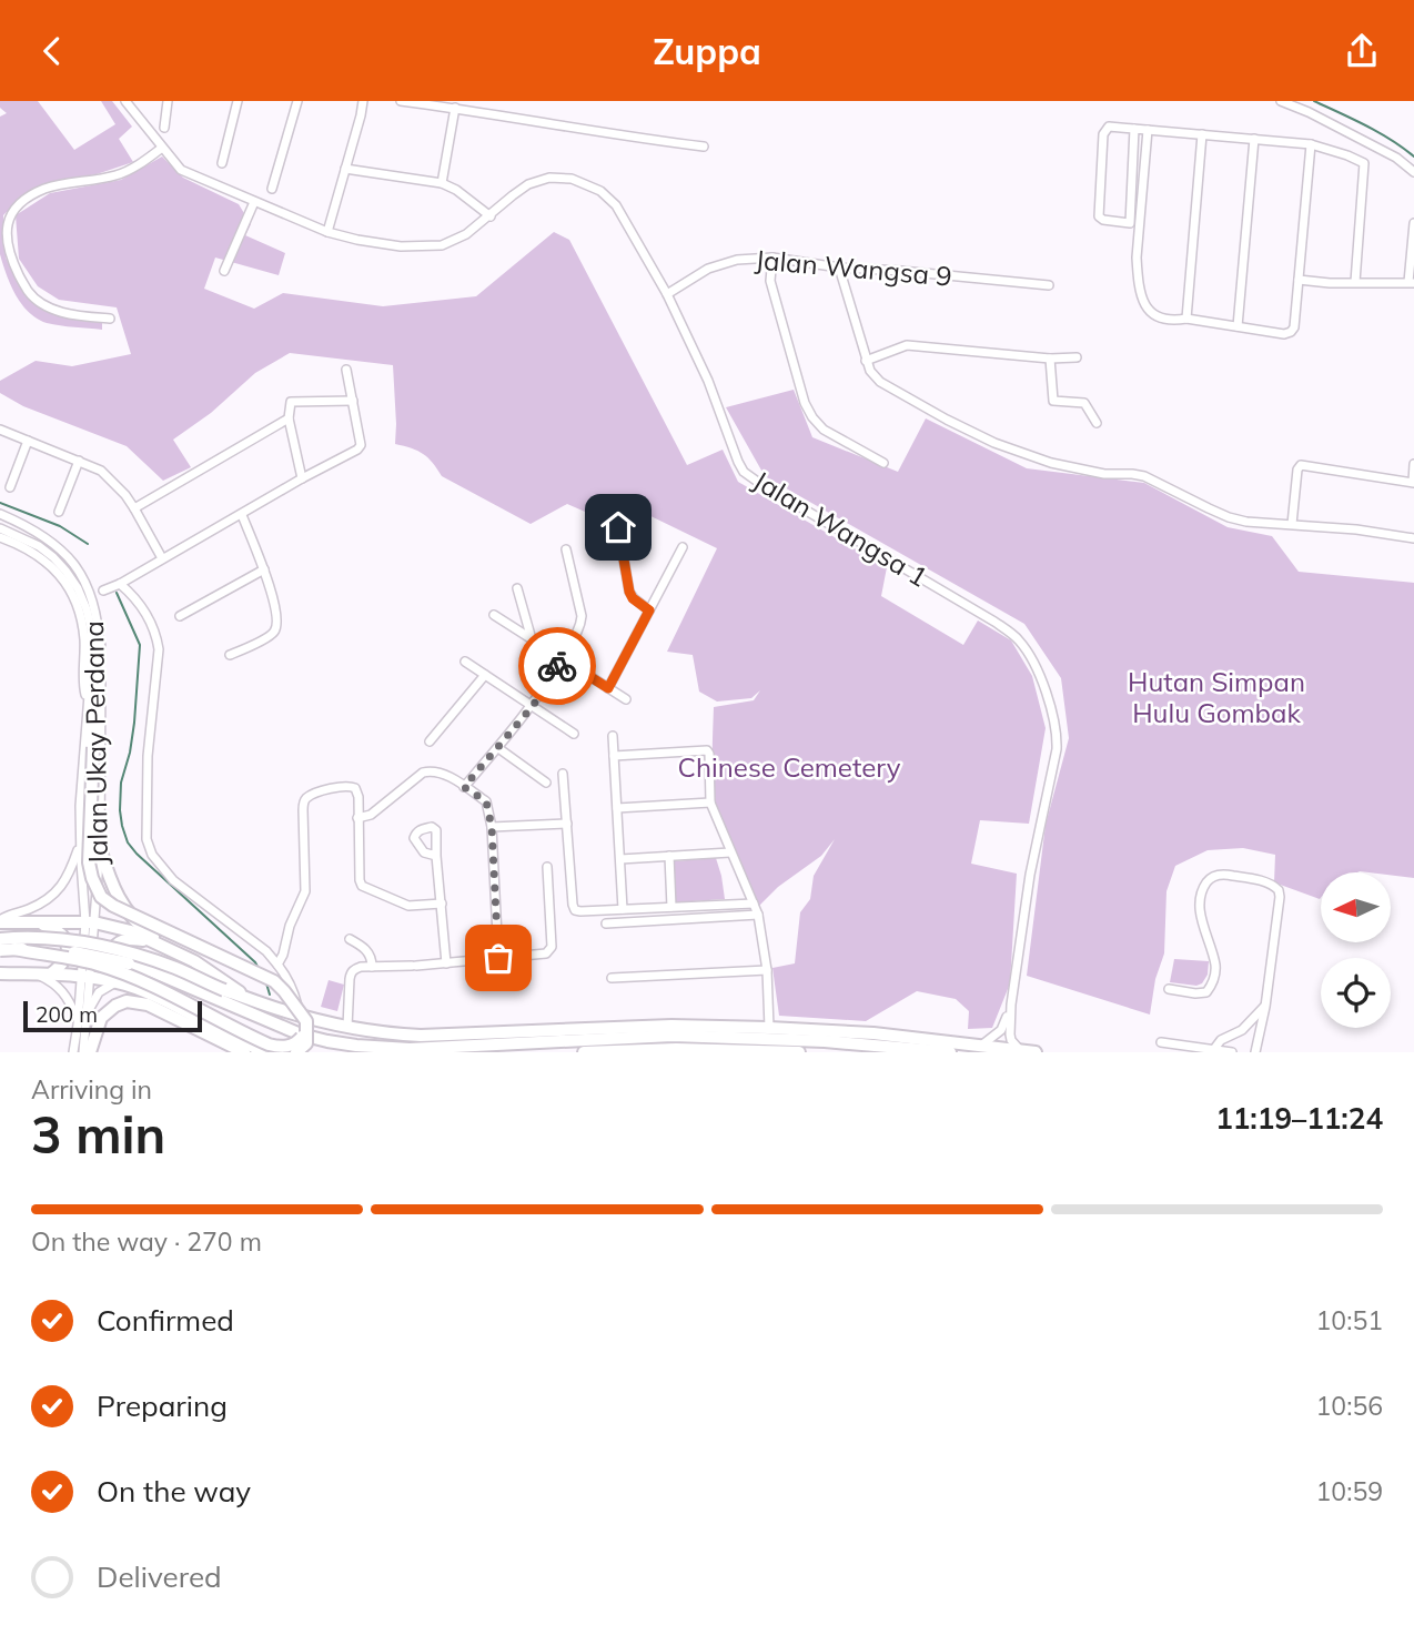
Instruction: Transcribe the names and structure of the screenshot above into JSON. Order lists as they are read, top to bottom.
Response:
{
  "streets": {
    "street": ["Jalan Wangsa 9", "Jalan Wangsa 1", "Jalan Ukay Perdana"]
  },
  "crossings": [
    ["Jalan Wangsa 9", "Jalan Wangsa 1"]
  ],
  "parks": ["Hutan Simpan Hulu Gombak", "Chinese Cemetery"],
  "scale_bar": "200 m",
  "north": "left",
  "page": {
    "header": "Zuppa",
    "scale": "200 m",
    "heading": ["3 min", "Arriving in", "11:19–11:24"],
    "bar": "On the way · 270 m",
    "list": [
      ["Confirmed", "10:51"],
      ["Preparing", "10:56"],
      ["On the way", "10:59"],
      "Delivered"
    ]
  }
}
